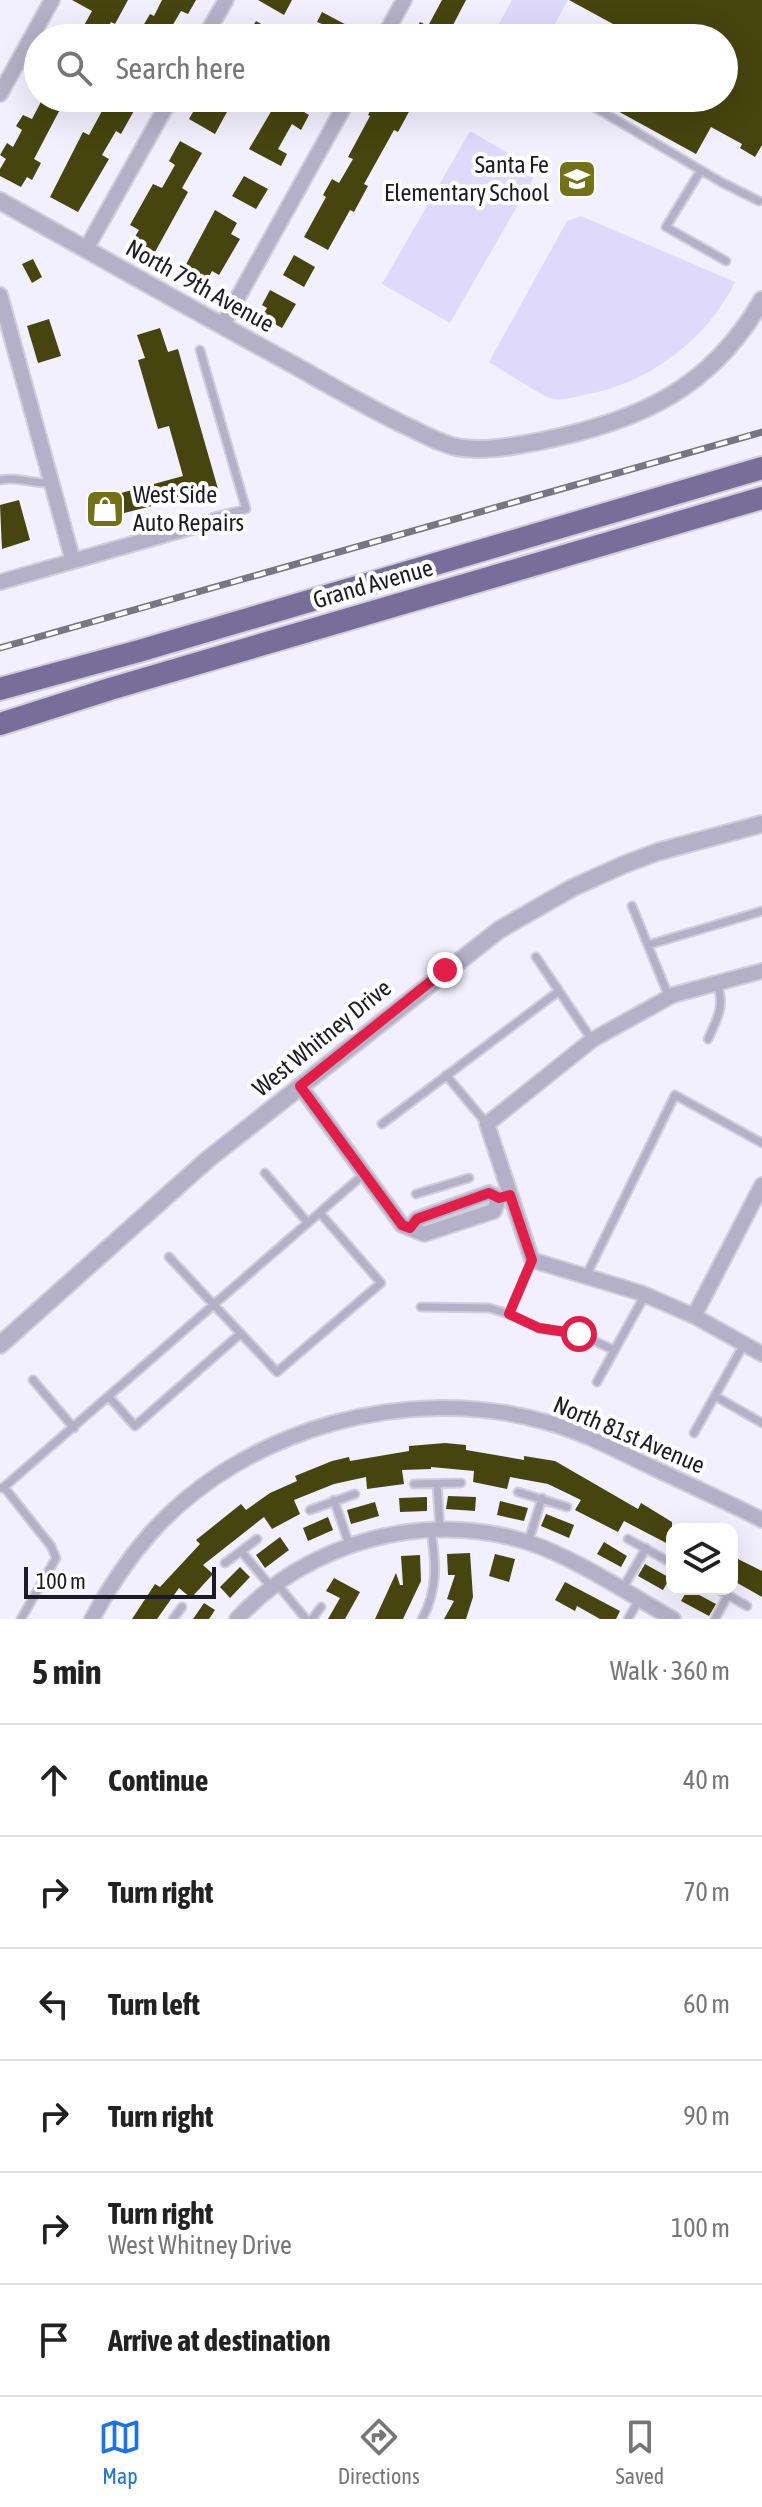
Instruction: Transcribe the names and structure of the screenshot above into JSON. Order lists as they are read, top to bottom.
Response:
{
  "streets": {
    "highway": ["Grand Avenue"],
    "street": ["North 79th Avenue", "West Whitney Drive", "North 81st Avenue"]
  },
  "places": {
    "school or university": ["Santa Fe Elementary School"],
    "shop": ["West Side Auto Repairs"]
  },
  "scale_bar": "100 m",
  "page": {
    "search": "Search here",
    "scale": "100 m",
    "heading": ["5 min", "Walk · 360 m"],
    "list": [
      ["Continue", "40 m"],
      ["Turn right", "70 m"],
      ["Turn left", "60 m"],
      ["Turn right", "90 m"],
      ["Turn right", "West Whitney Drive", "100 m"],
      "Arrive at destination"
    ],
    "nav": ["Map", "Directions", "Saved"]
  }
}
